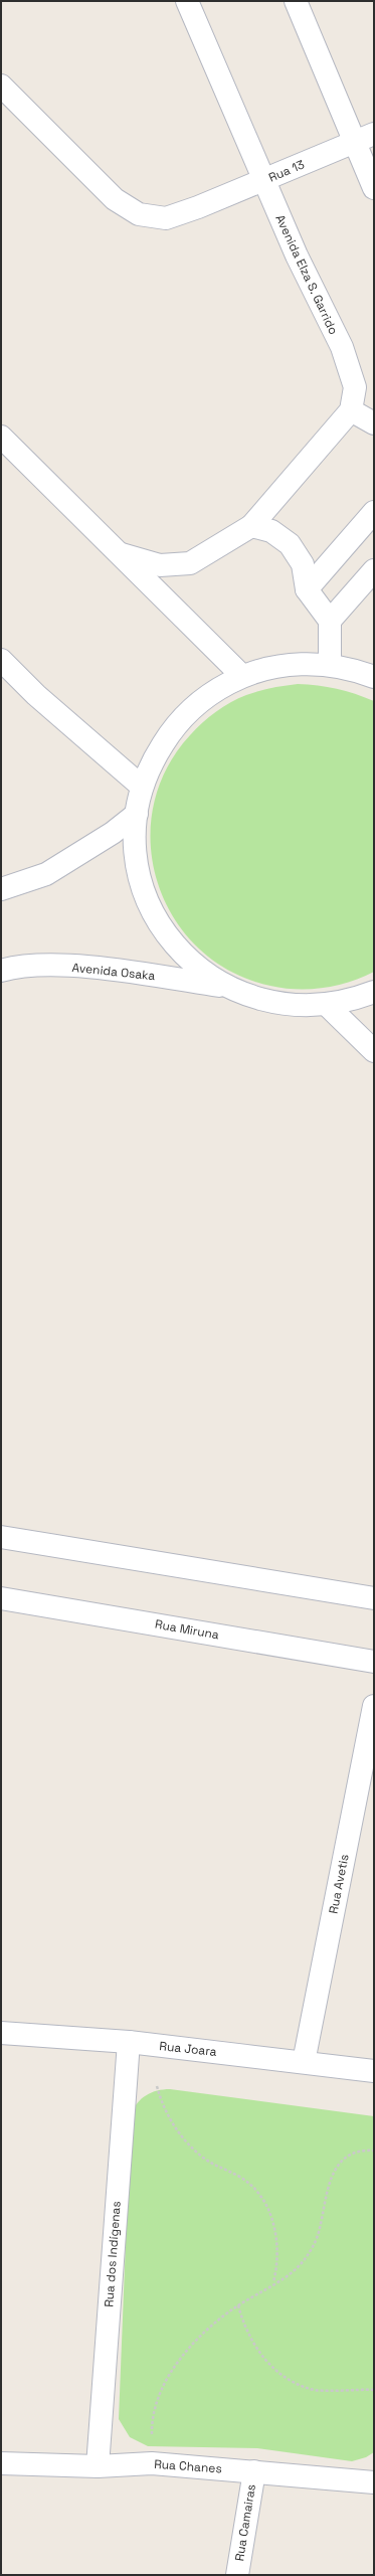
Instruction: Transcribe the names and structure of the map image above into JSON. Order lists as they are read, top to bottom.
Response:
{
  "streets": {
    "street": [
      "Rua 13",
      "Avenida Elza S. Garrido",
      "Avenida Osaka",
      "Rua Miruna",
      "Rua Avetis",
      "Rua Joara",
      "Rua dos Indígenas",
      "Rua Chanes",
      "Rua Camairas"
    ]
  },
  "crossings": [
    ["Rua 13", "Avenida Elza S. Garrido"],
    ["Rua Avetis", "Rua Joara"],
    ["Rua Joara", "Rua dos Indígenas"],
    ["Rua dos Indígenas", "Rua Chanes"],
    ["Rua Chanes", "Rua Camairas"]
  ]
}
